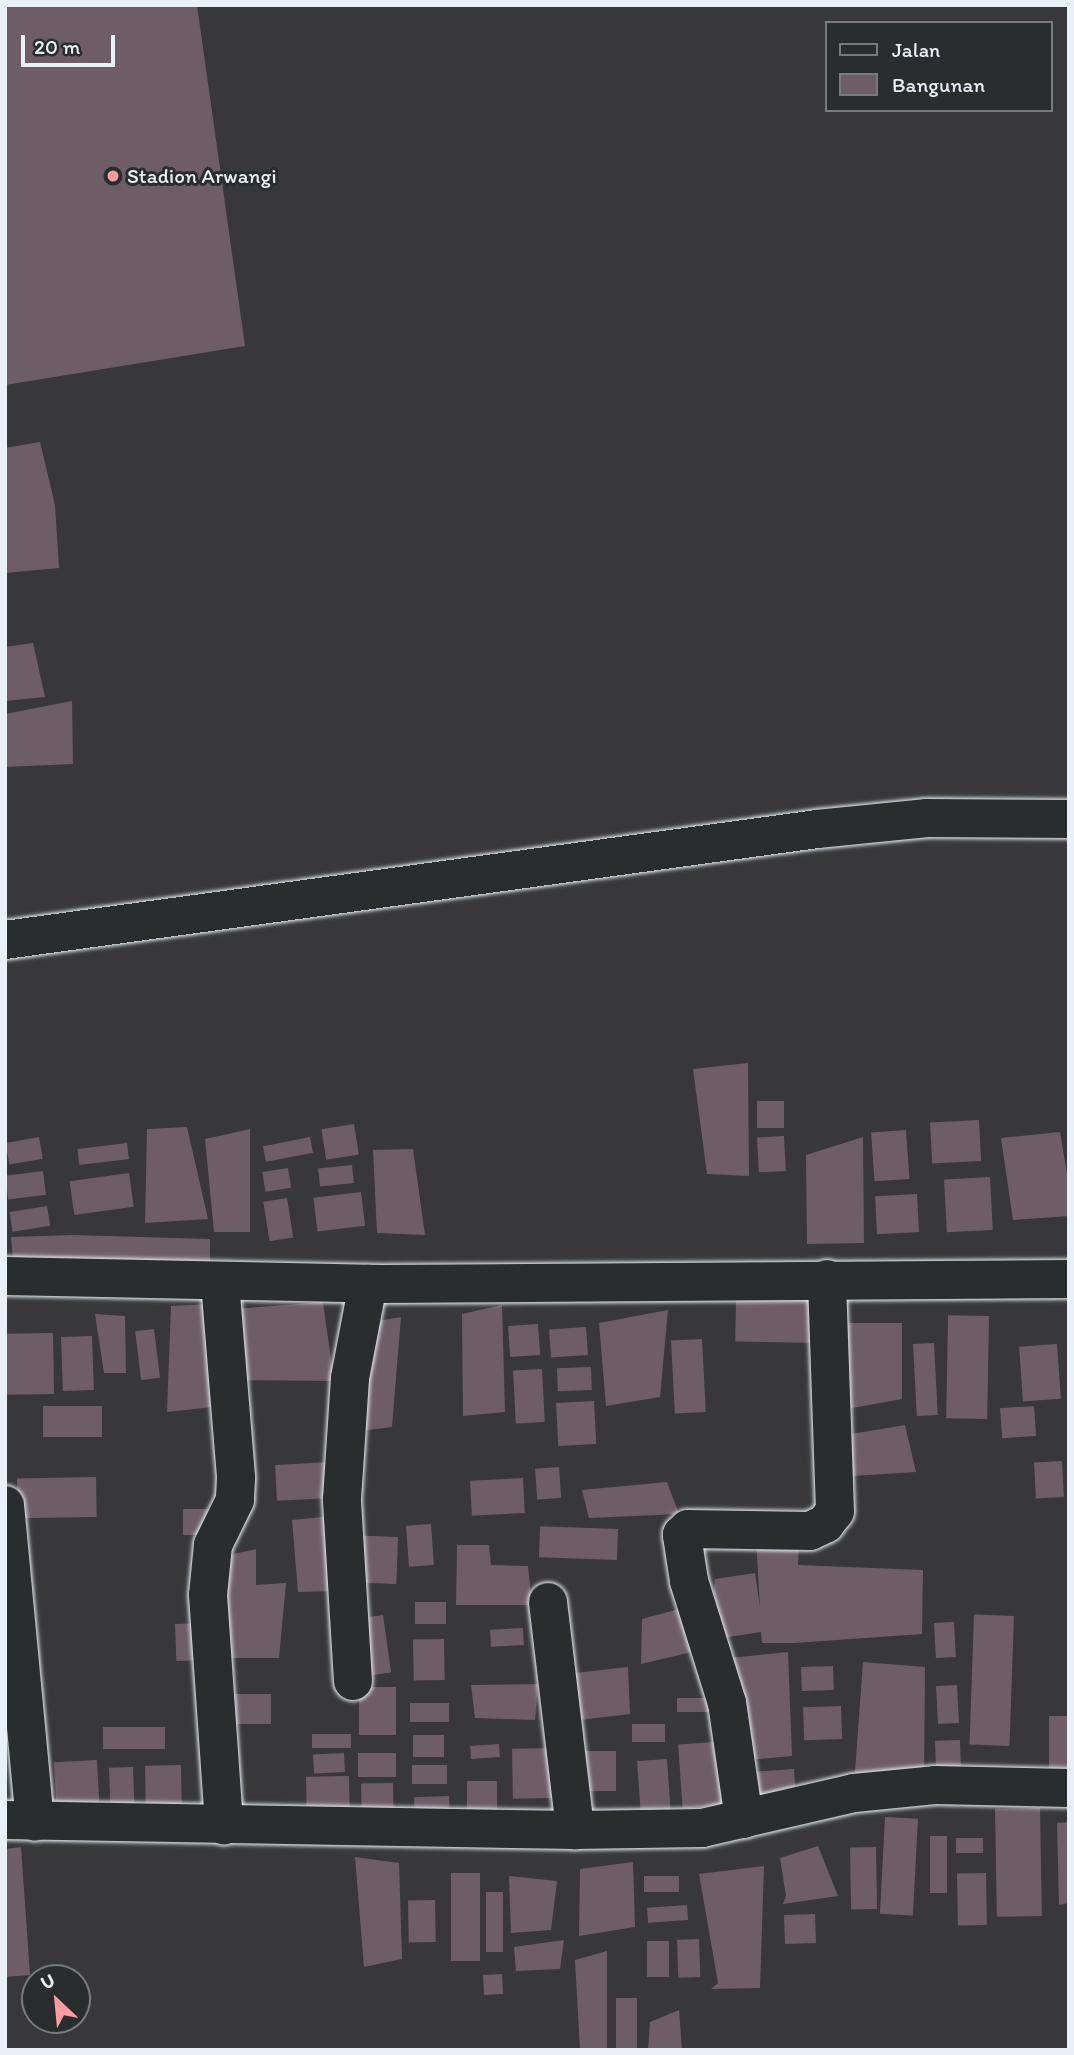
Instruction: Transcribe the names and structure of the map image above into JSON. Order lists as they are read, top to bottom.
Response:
{
  "places": ["Stadion Arwangi"],
  "legend": ["Jalan", "Bangunan"],
  "scale_bar": "20 m",
  "north": "top left"
}
